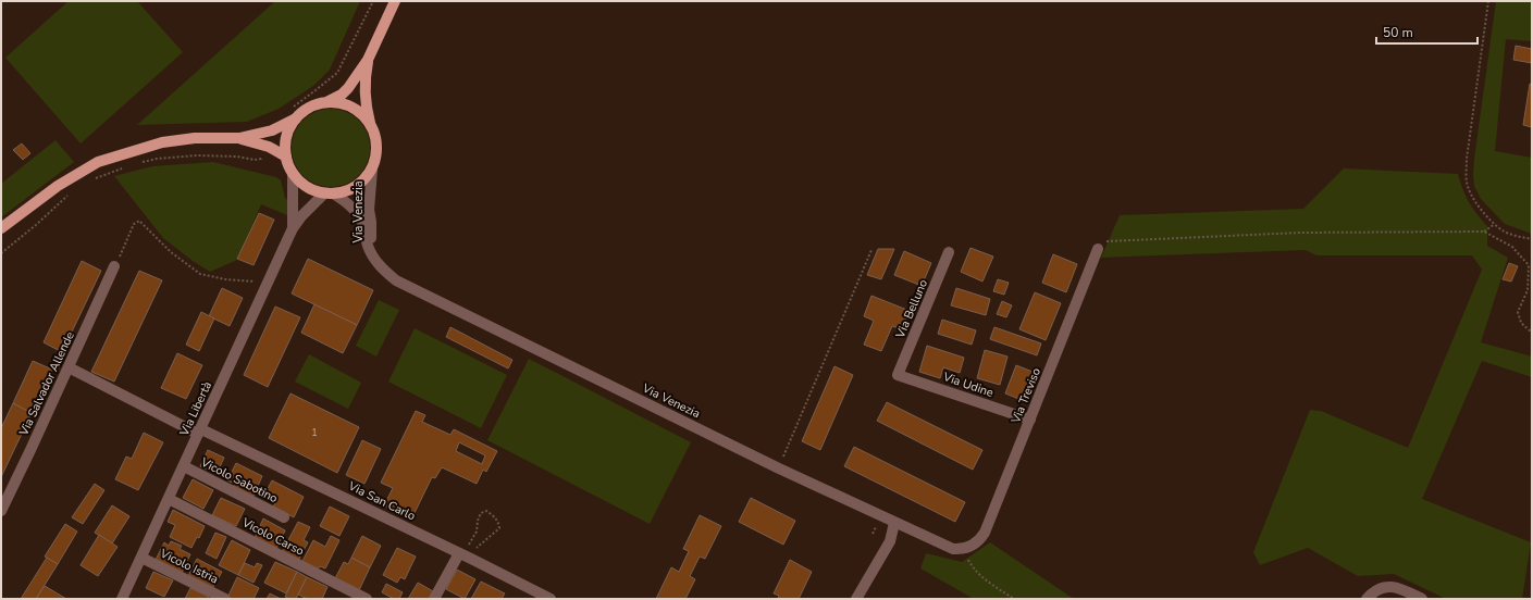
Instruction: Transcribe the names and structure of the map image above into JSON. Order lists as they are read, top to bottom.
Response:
{
  "streets": {
    "street": [
      "Via Venezia",
      "Via Belluno",
      "Via Salvador Allende",
      "Via Udine",
      "Via Treviso",
      "Via Libertà",
      "Vicolo Sabotino",
      "Via San Carlo",
      "Vicolo Carso",
      "Vicolo Istria"
    ]
  },
  "crossings": [
    ["Via Venezia", "Via Treviso"],
    ["Via Venezia", "Via Libertà"],
    ["Via Belluno", "Via Udine"],
    ["Via Salvador Allende", "Via San Carlo"],
    ["Via Udine", "Via Treviso"],
    ["Via Libertà", "Vicolo Sabotino"],
    ["Via Libertà", "Via San Carlo"],
    ["Via Libertà", "Vicolo Carso"],
    ["Via Libertà", "Vicolo Istria"]
  ],
  "house_numbers": ["1"],
  "scale_bar": "50 m"
}
